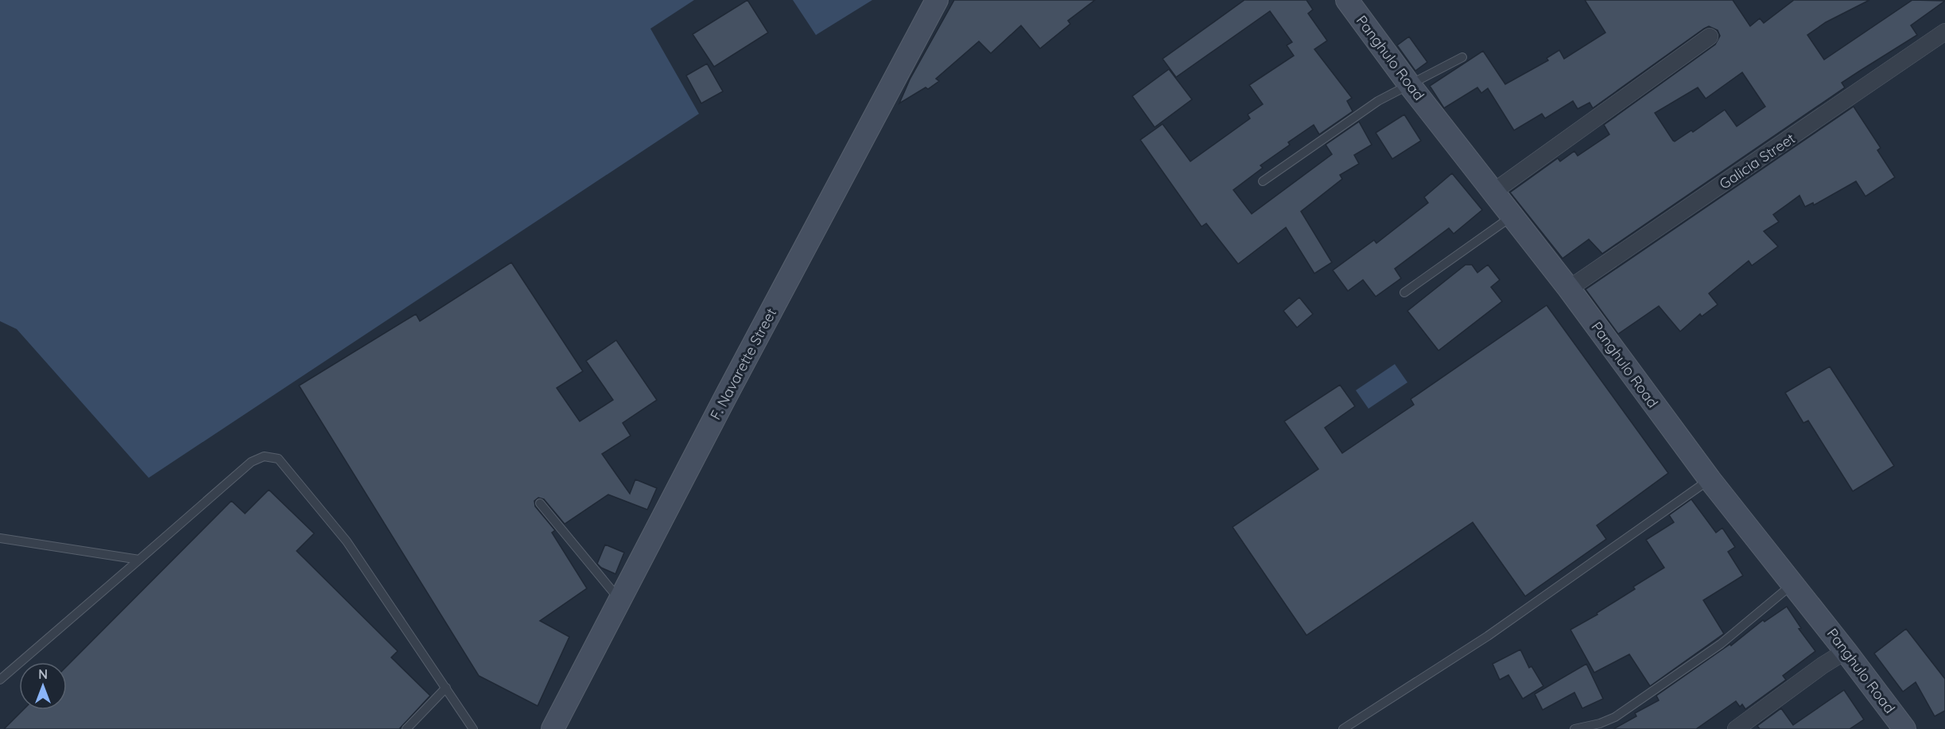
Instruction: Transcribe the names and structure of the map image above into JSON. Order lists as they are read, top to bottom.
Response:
{
  "streets": {
    "main road": ["Panghulo Road", "F. Navarette Street"],
    "street": ["Galicia Street"]
  },
  "crossings": [
    ["Panghulo Road", "Galicia Street"]
  ],
  "north": "top"
}
